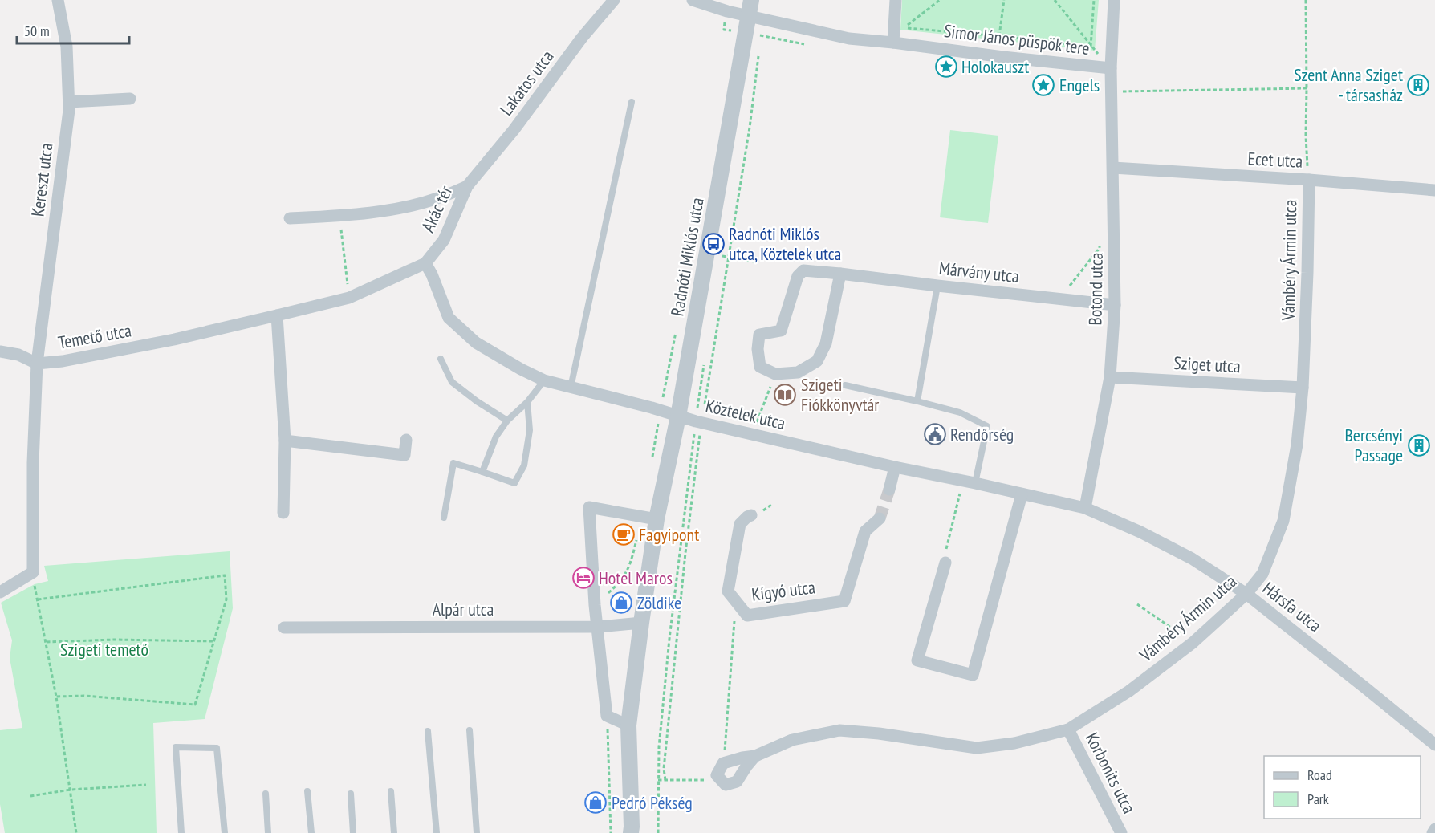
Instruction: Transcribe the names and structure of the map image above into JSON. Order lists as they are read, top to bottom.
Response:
{
  "streets": {
    "street": [
      "Simor János püspök tere",
      "Lakatos utca",
      "Ecet utca",
      "Kereszt utca",
      "Akác tér",
      "Radnóti Miklós utca",
      "Vámbéry Ármin utca",
      "Márvány utca",
      "Botond utca",
      "Temető utca",
      "Sziget utca",
      "Köztelek utca",
      "Kígyó utca",
      "Hársfa utca",
      "Alpár utca",
      "Korbonits utca"
    ]
  },
  "crossings": [
    ["Simor János püspök tere", "Radnóti Miklós utca"],
    ["Simor János püspök tere", "Botond utca"],
    ["Lakatos utca", "Akác tér"],
    ["Ecet utca", "Vámbéry Ármin utca"],
    ["Ecet utca", "Botond utca"],
    ["Kereszt utca", "Temető utca"],
    ["Akác tér", "Temető utca"],
    ["Akác tér", "Köztelek utca"],
    ["Radnóti Miklós utca", "Köztelek utca"],
    ["Radnóti Miklós utca", "Alpár utca"],
    ["Vámbéry Ármin utca", "Sziget utca"],
    ["Vámbéry Ármin utca", "Hársfa utca"],
    ["Vámbéry Ármin utca", "Korbonits utca"],
    ["Márvány utca", "Botond utca"],
    ["Botond utca", "Sziget utca"],
    ["Botond utca", "Köztelek utca"],
    ["Botond utca", "Hársfa utca"],
    ["Köztelek utca", "Hársfa utca"]
  ],
  "parks": ["Szigeti temető"],
  "places": {
    "place": ["Holokauszt", "Engels"],
    "building": ["Szent Anna Sziget - társasház", "Bercsényi Passage"],
    "bus stop": ["Radnóti Miklós utca, Köztelek utca"],
    "library": ["Szigeti Fiókkönyvtár"],
    "public building": ["Rendőrség"],
    "cafe": ["Fagyipont"],
    "hotel": ["Hotel Maros"],
    "shop": ["Zöldike", "Pedró Pékség"]
  },
  "legend": ["Road", "Park"],
  "scale_bar": "50 m"
}
